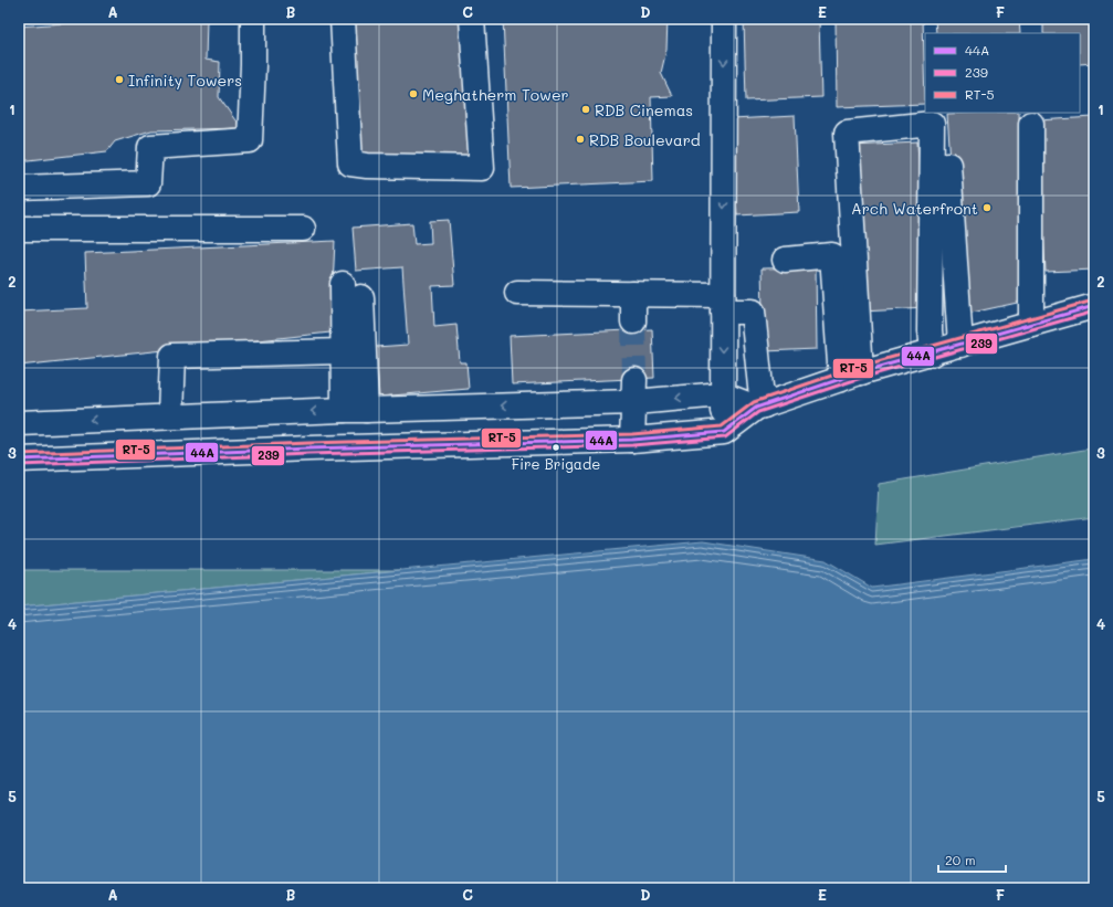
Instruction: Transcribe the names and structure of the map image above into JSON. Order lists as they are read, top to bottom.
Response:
{
  "places": [
    "Infinity Towers",
    "Meghatherm Tower",
    "RDB Cinemas",
    "RDB Boulevard",
    "Arch Waterfront",
    "Fire Brigade"
  ],
  "lines": ["transit line RT-5", "transit line 44A", "transit line 239"],
  "legend": ["44A", "239", "RT-5"],
  "scale_bar": "20 m",
  "grid": {
    "columns": [
      "A",
      "B",
      "C",
      "D",
      "E",
      "F"
    ],
    "rows": [
      "1",
      "2",
      "3",
      "4",
      "5"
    ]
  }
}
